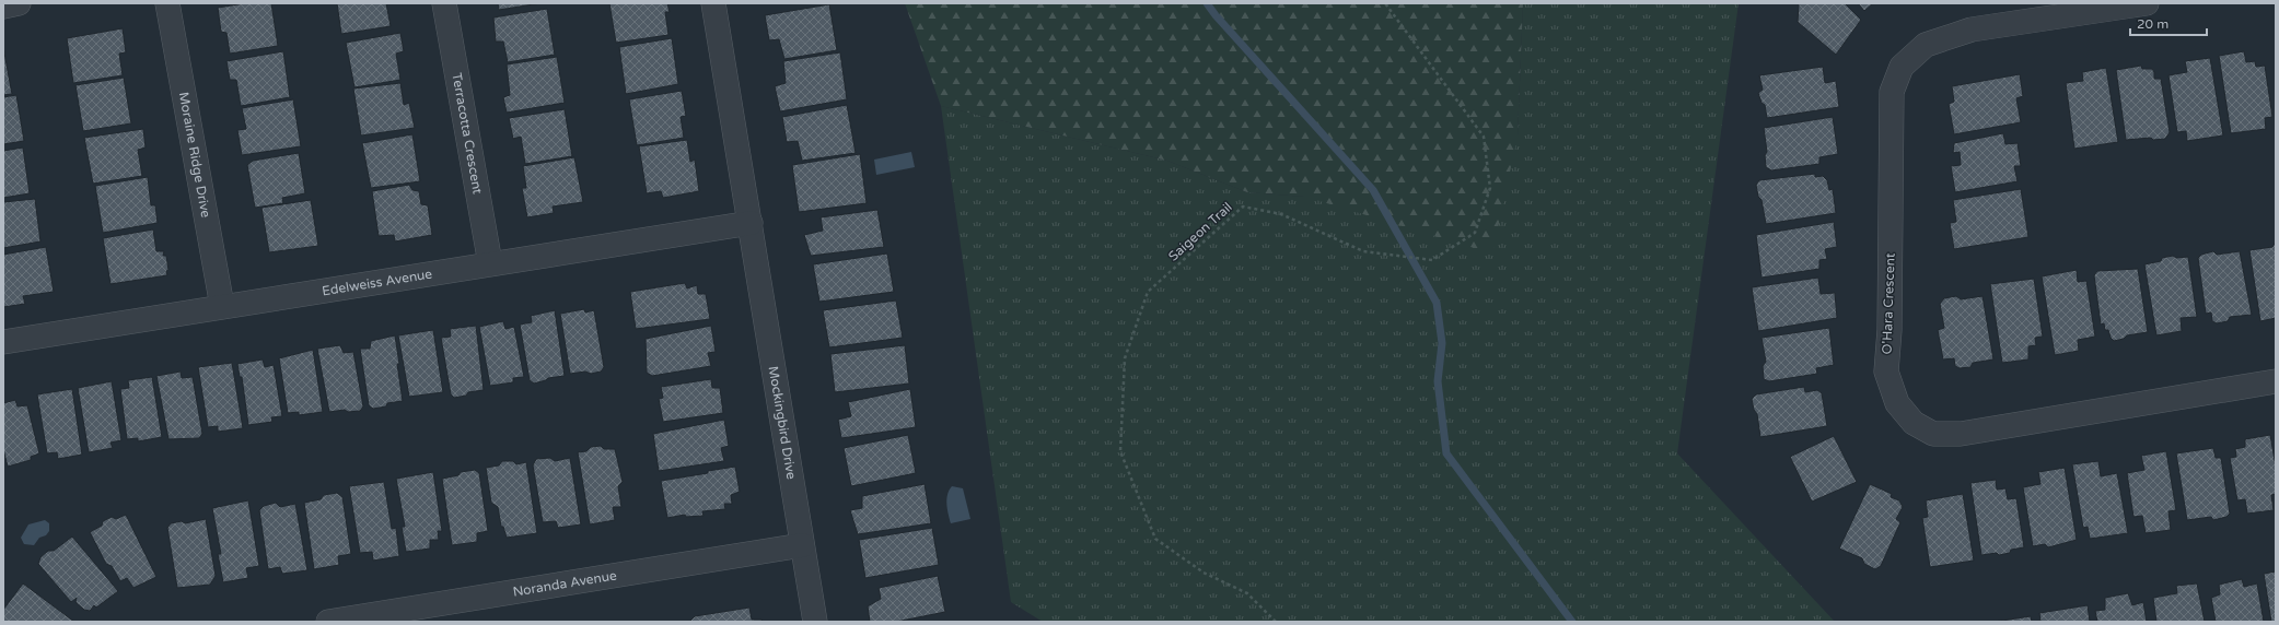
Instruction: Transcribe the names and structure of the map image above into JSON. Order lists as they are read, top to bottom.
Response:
{
  "streets": {
    "street": [
      "Terracotta Crescent",
      "Moraine Ridge Drive",
      "Edelweiss Avenue",
      "O'Hara Crescent",
      "Mockingbird Drive",
      "Noranda Avenue"
    ],
    "path": ["Saigeon Trail"]
  },
  "crossings": [
    ["Terracotta Crescent", "Edelweiss Avenue"],
    ["Moraine Ridge Drive", "Edelweiss Avenue"],
    ["Edelweiss Avenue", "Mockingbird Drive"],
    ["Mockingbird Drive", "Noranda Avenue"]
  ],
  "scale_bar": "20 m"
}
